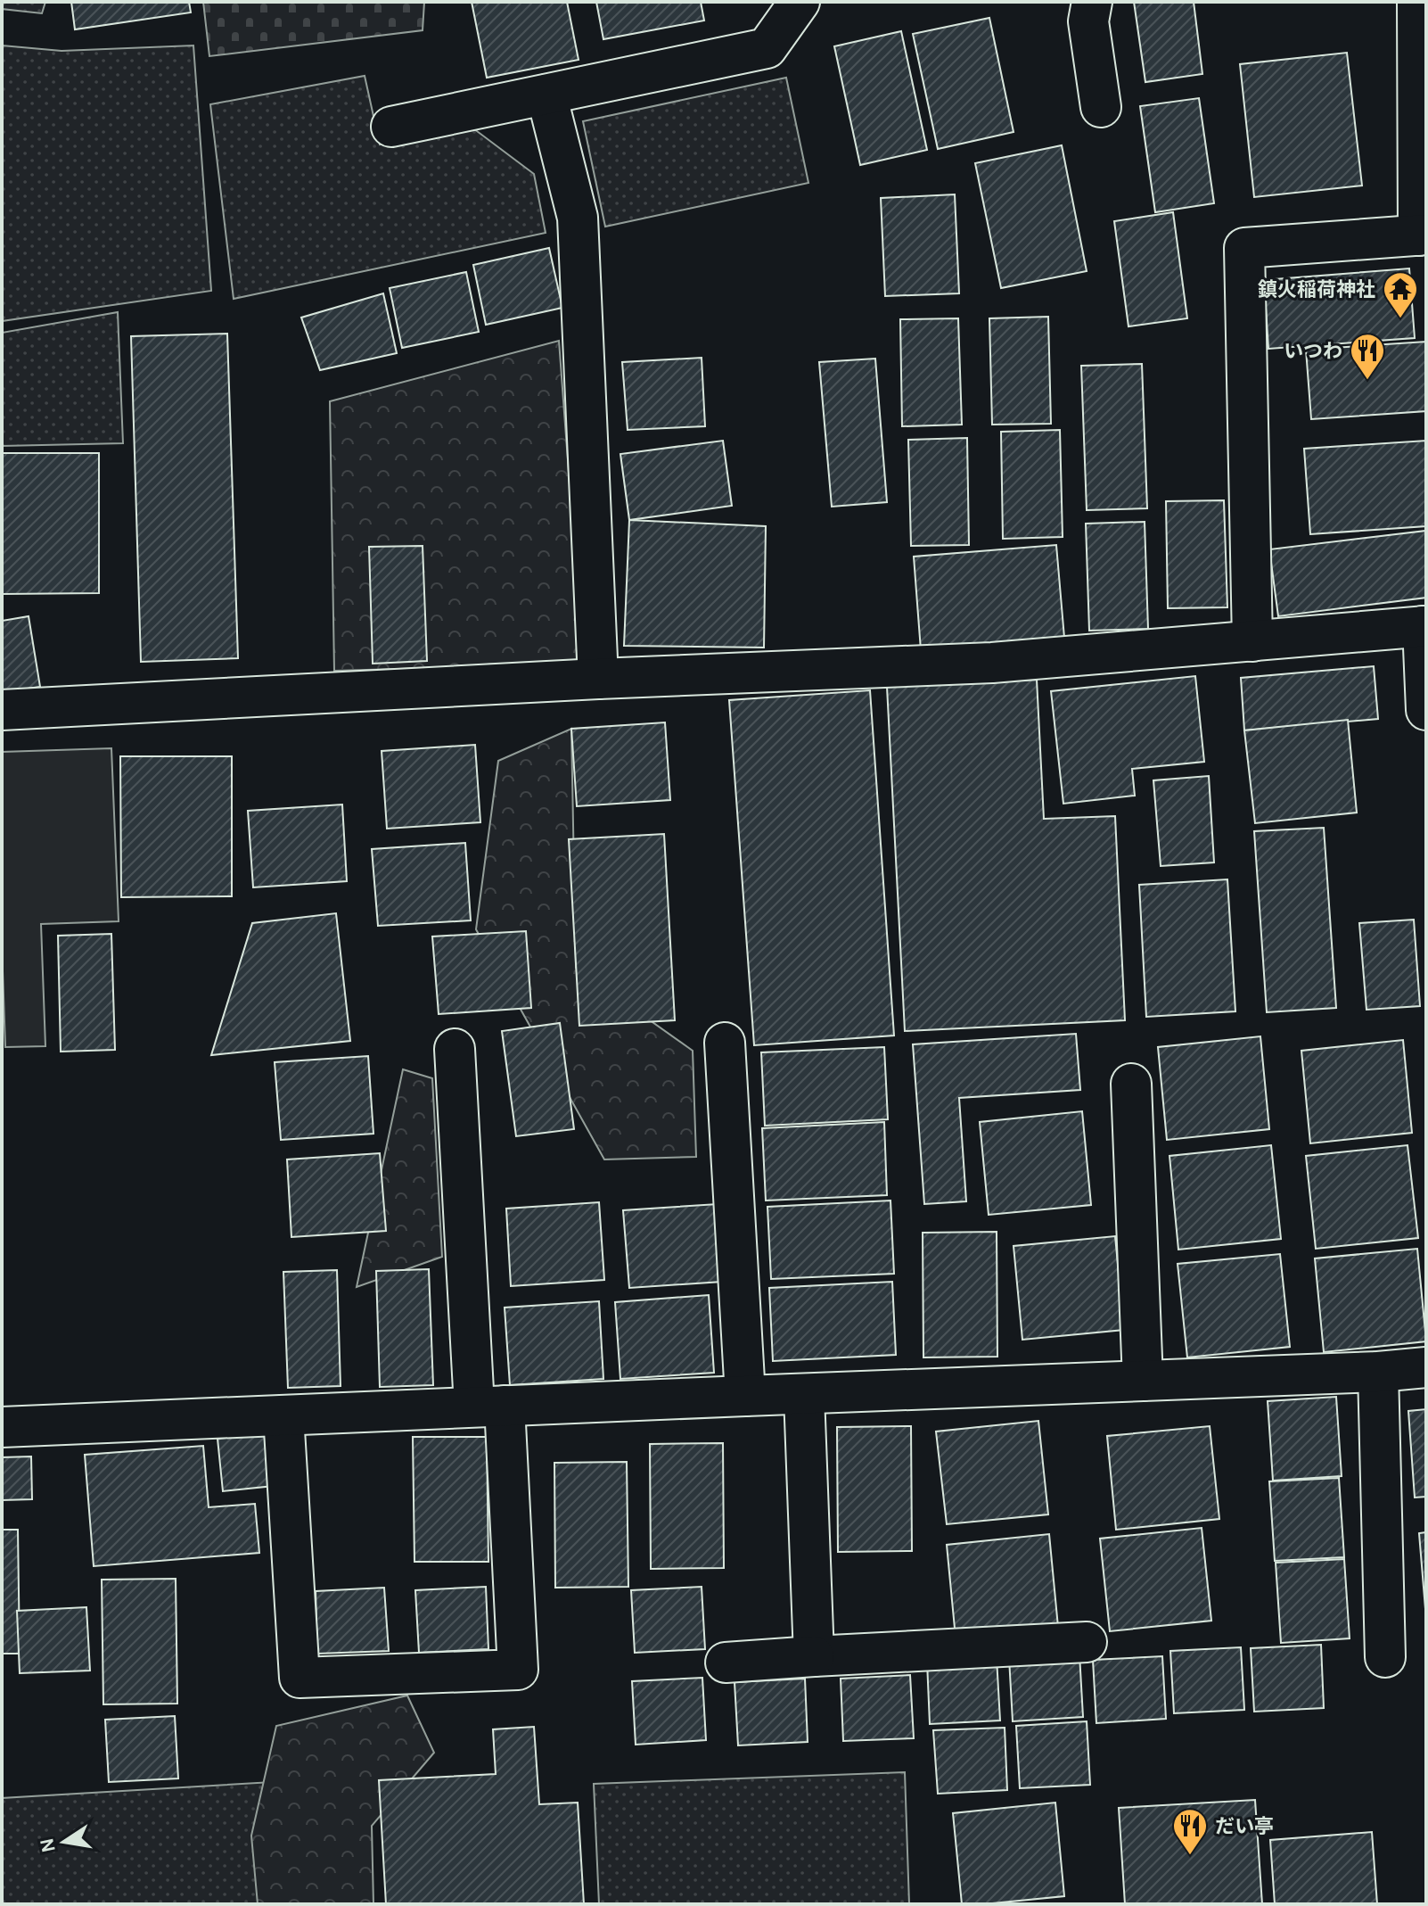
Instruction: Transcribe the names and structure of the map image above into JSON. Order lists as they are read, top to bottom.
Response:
{
  "places": {
    "temple": ["鎮火稲荷神社"],
    "restaurant": ["いつわ", "だい亭"]
  },
  "north": "left"
}
